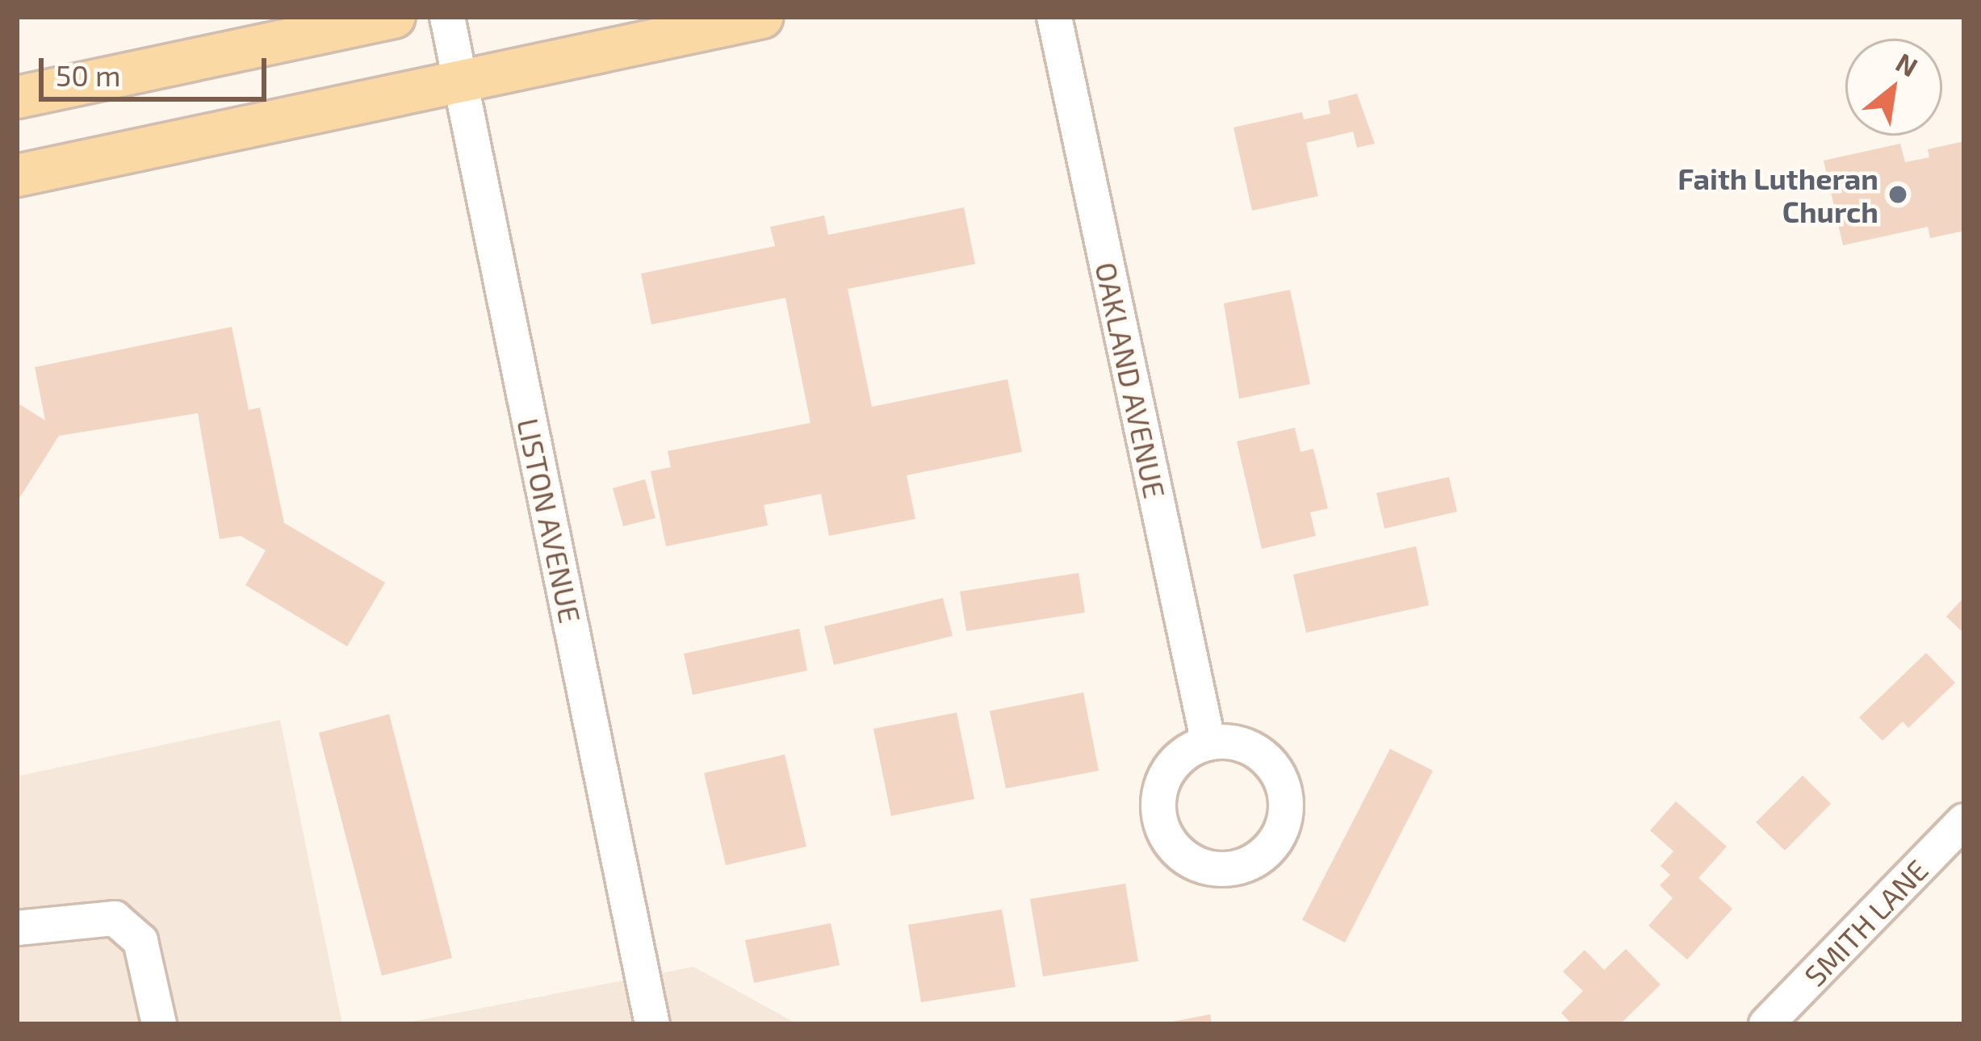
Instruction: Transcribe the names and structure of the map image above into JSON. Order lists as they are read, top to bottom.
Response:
{
  "streets": {
    "street": ["OAKLAND AVENUE", "LISTON AVENUE", "SMITH LANE"]
  },
  "places": ["Faith Lutheran Church"],
  "scale_bar": "50 m",
  "north": "top right"
}
